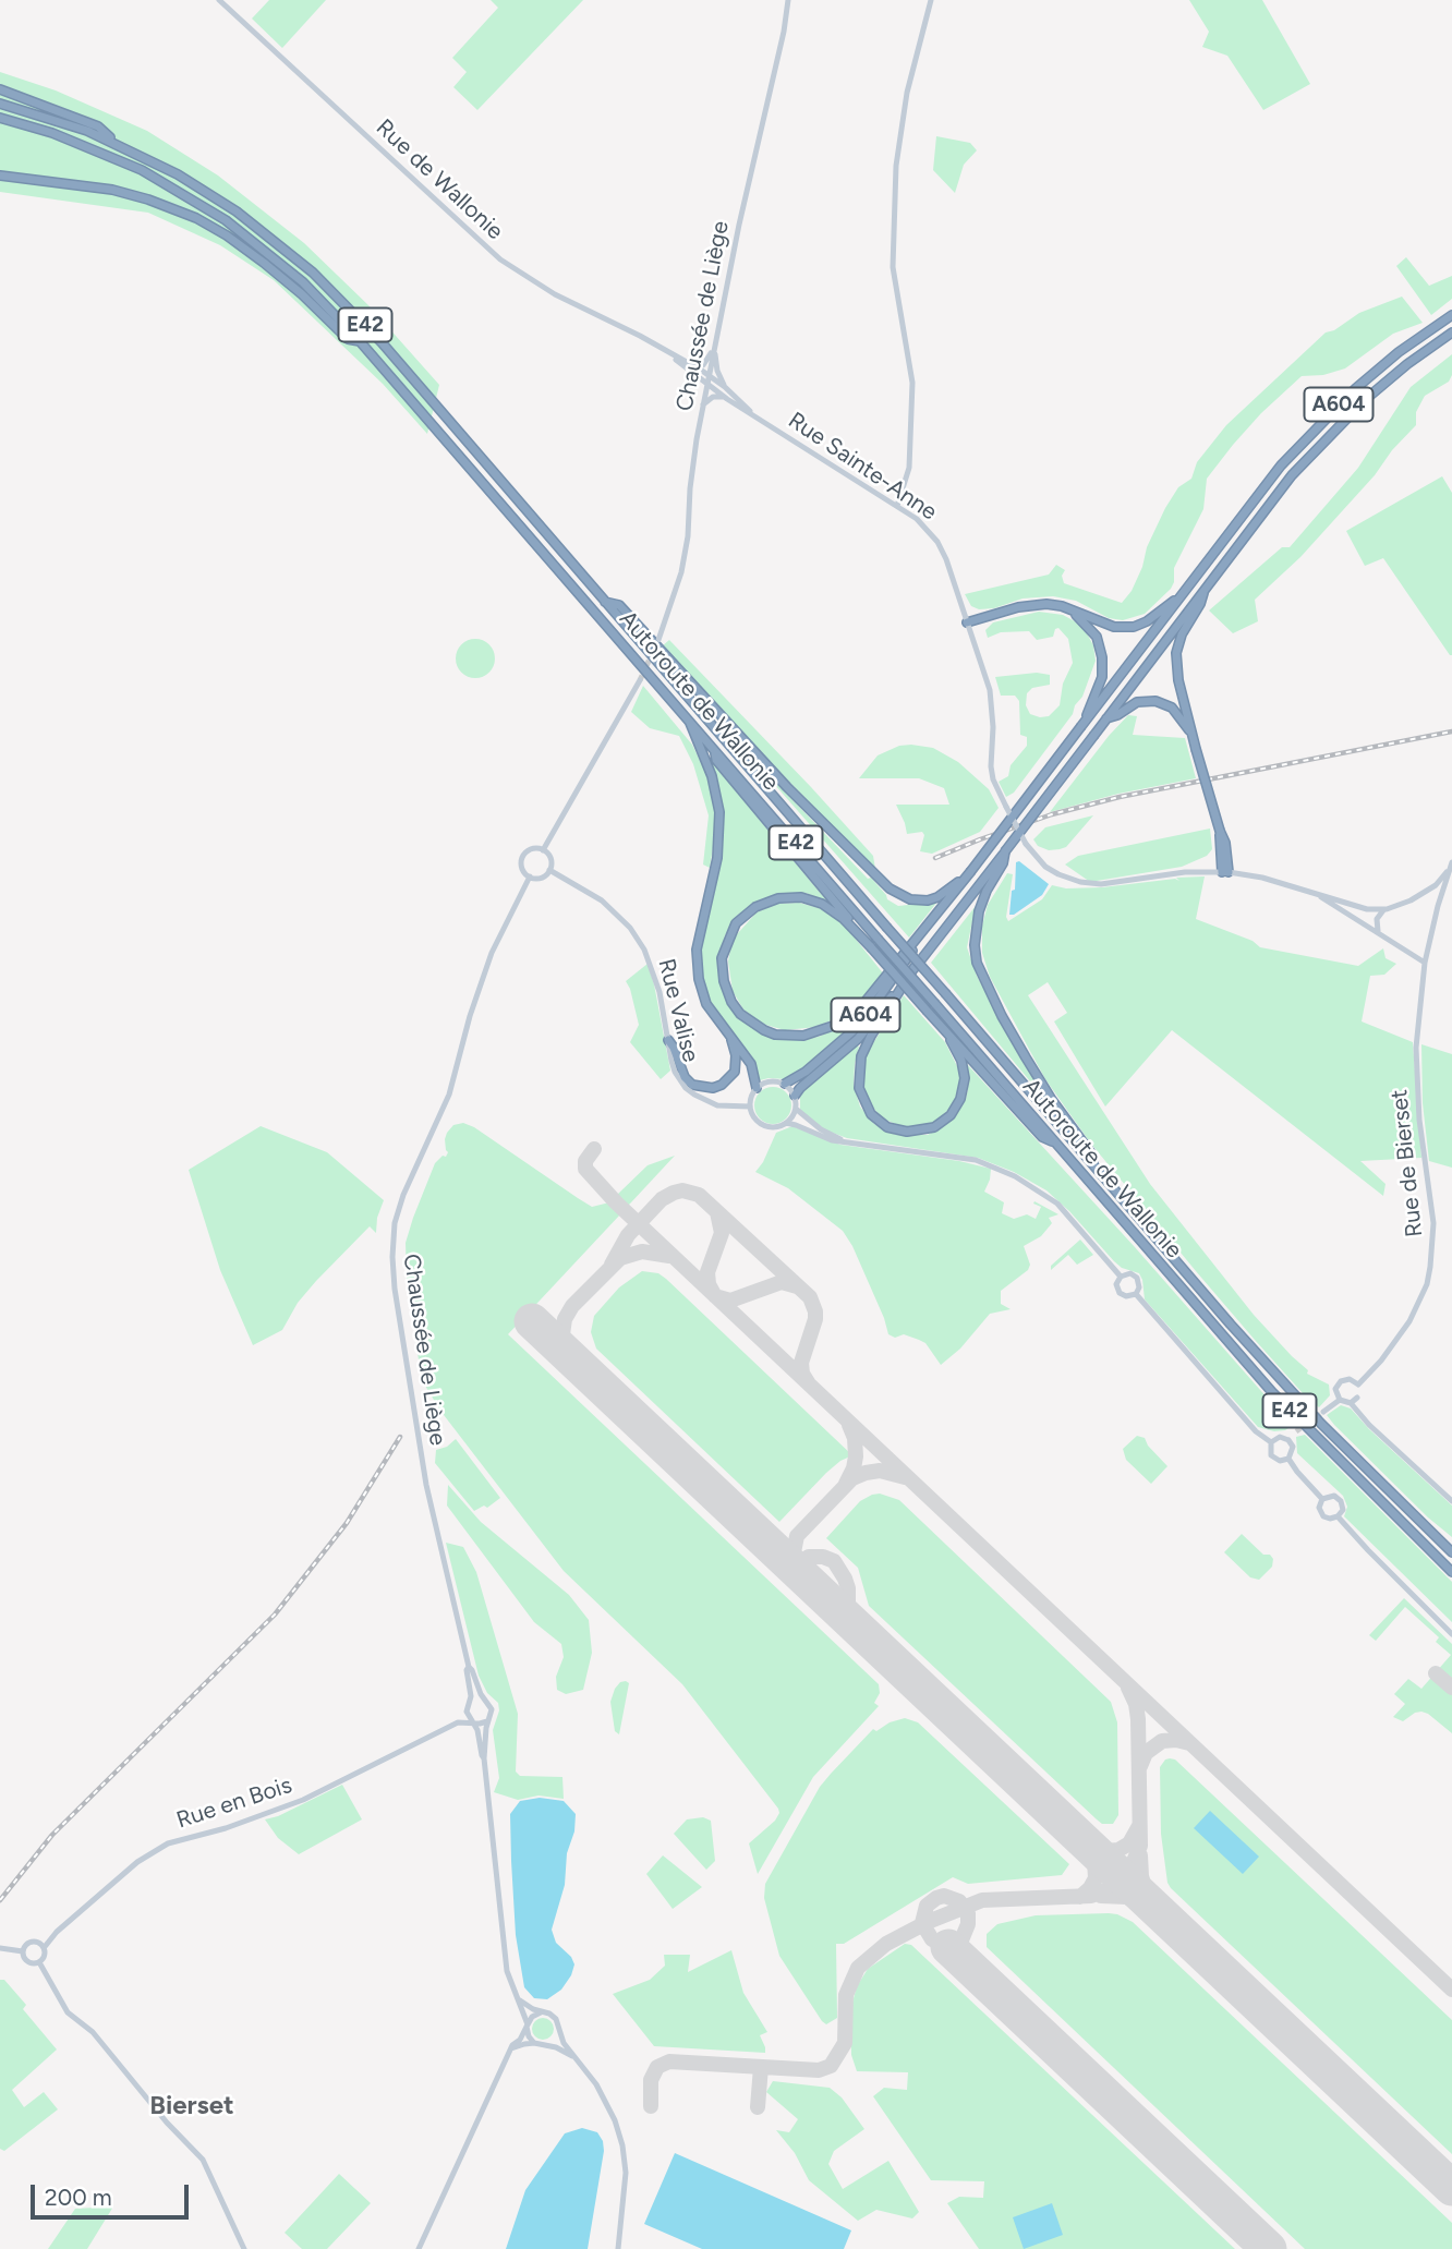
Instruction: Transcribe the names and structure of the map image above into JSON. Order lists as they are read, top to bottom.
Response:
{
  "streets": {
    "highway": ["E42", "A604", "Autoroute de Wallonie"],
    "main road": [
      "Rue de Wallonie",
      "Chaussée de Liège",
      "Rue Sainte-Anne",
      "Rue Valise",
      "Rue de Bierset",
      "Rue en Bois"
    ]
  },
  "crossings": [
    ["Rue de Wallonie", "Chaussée de Liège"],
    ["Rue de Wallonie", "Rue Sainte-Anne"],
    ["Chaussée de Liège", "Rue Sainte-Anne"],
    ["Chaussée de Liège", "Rue Valise"],
    ["Chaussée de Liège", "Rue en Bois"],
    ["A604", "Rue Valise"]
  ],
  "districts": ["Bierset"],
  "scale_bar": "200 m"
}
